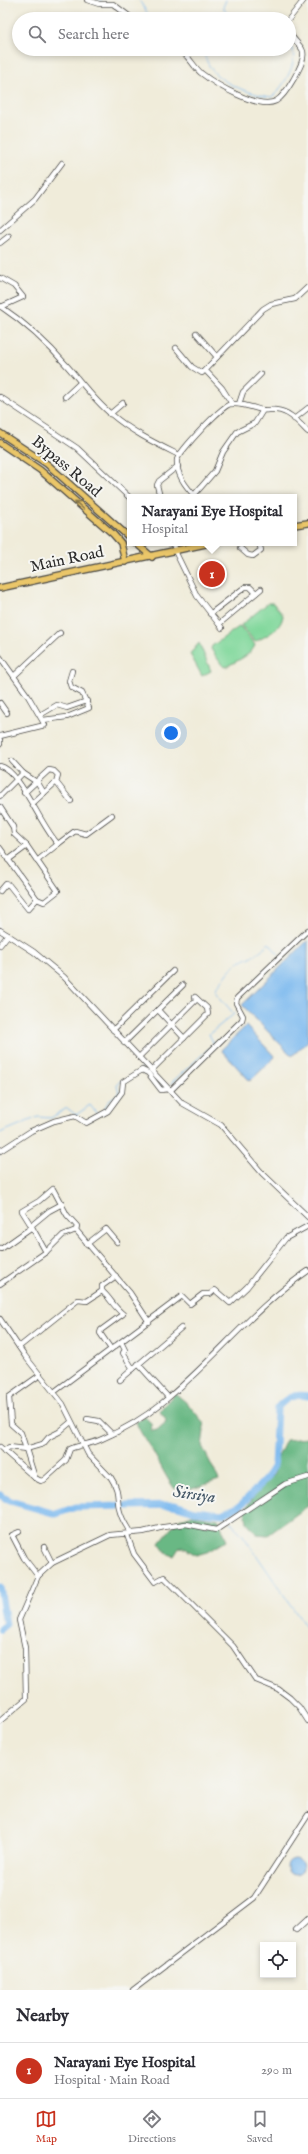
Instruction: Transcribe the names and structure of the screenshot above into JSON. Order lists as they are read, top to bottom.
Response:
{
  "streets": {
    "main road": ["Bypass Road", "Main Road"]
  },
  "crossings": [
    ["Bypass Road", "Main Road"]
  ],
  "water": ["Sirsiya"],
  "page": {
    "search": "Search here",
    "popup": ["Narayani Eye Hospital", "Hospital"],
    "pins": "1",
    "heading": "Nearby",
    "list": [
      {
        "mark": "1",
        "name": "Narayani Eye Hospital",
        "note": "Hospital · Main Road",
        "value": "290 m"
      }
    ],
    "nav": ["Map", "Directions", "Saved"]
  }
}
